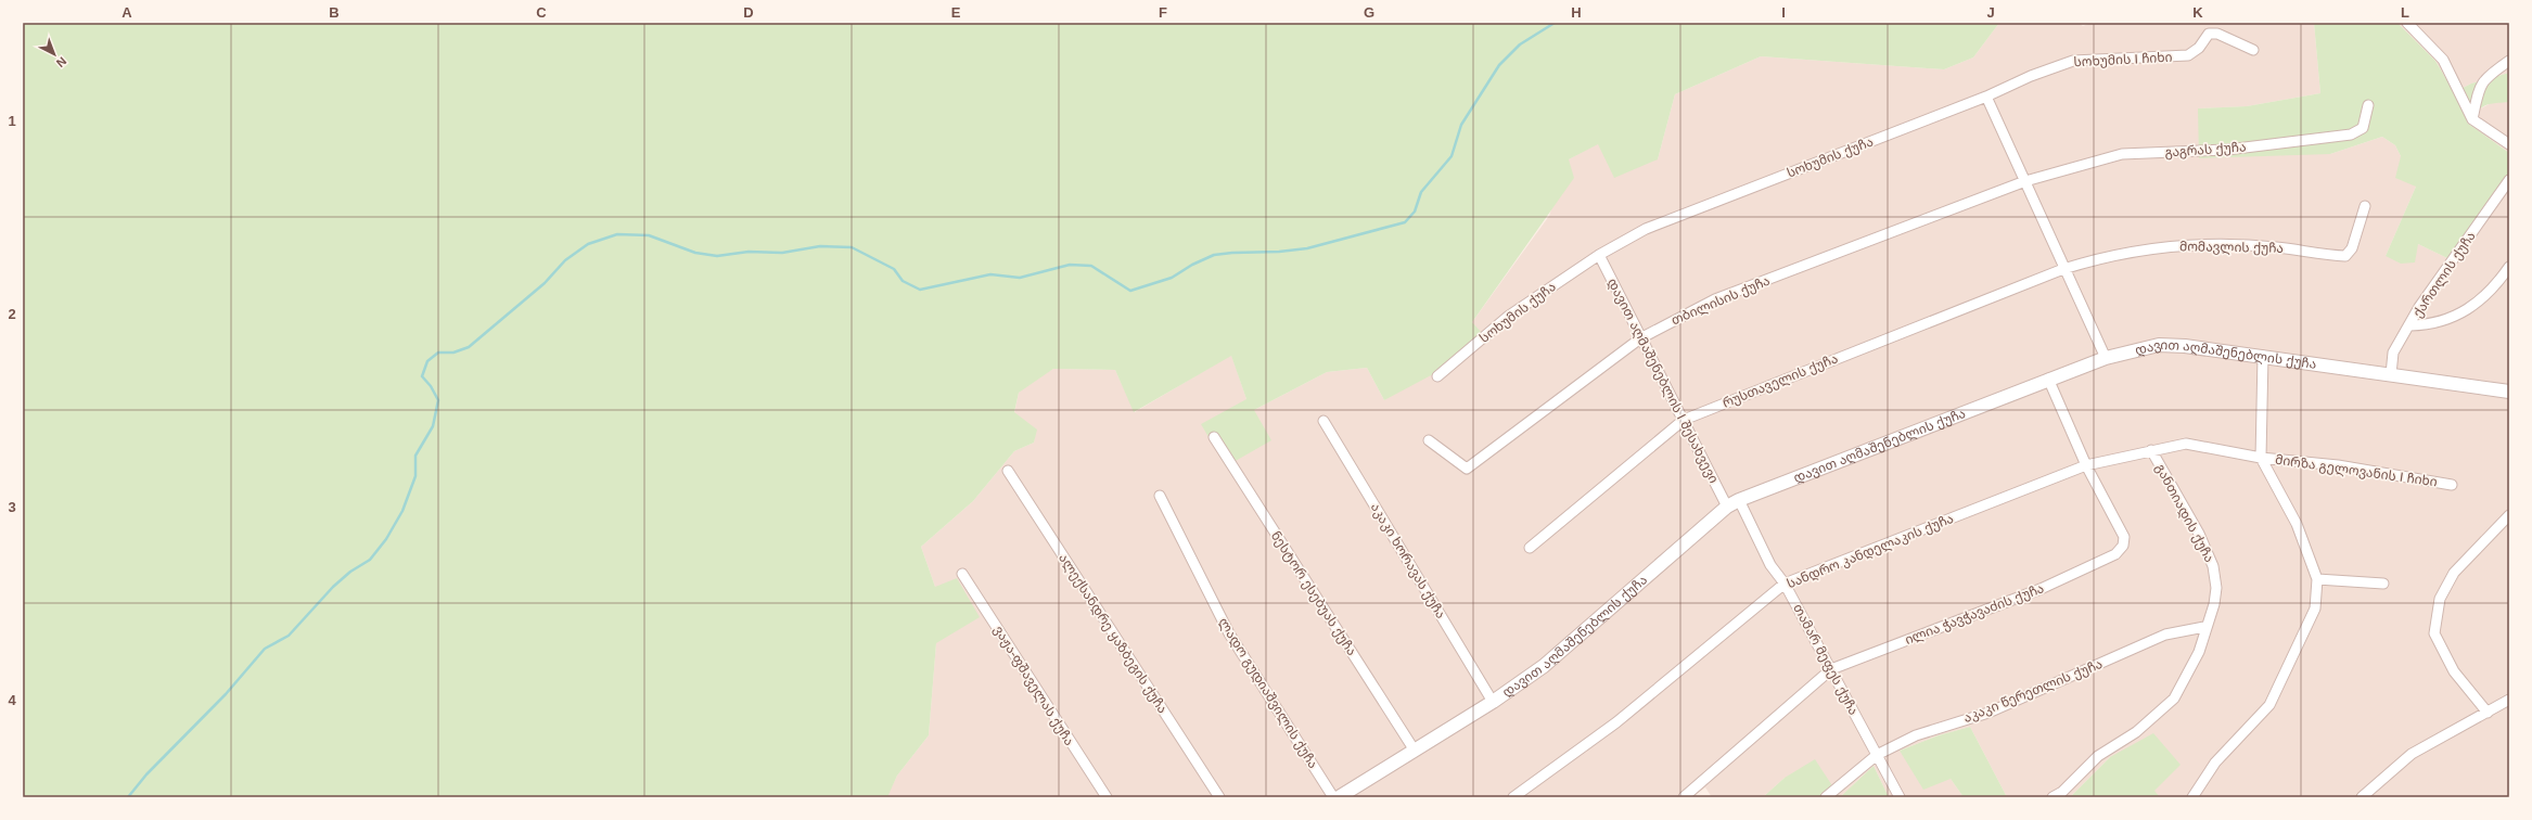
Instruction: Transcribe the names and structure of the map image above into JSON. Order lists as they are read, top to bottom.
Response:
{
  "streets": {
    "street": [
      "სოხუმის I ჩიხი",
      "გაგრას ქუჩა",
      "სოხუმის ქუჩა",
      "მომავლის ქუჩა",
      "ქართლის ქუჩა",
      "თბილისის ქუჩა",
      "დავით აღმაშენებლის ქუჩა",
      "დავით აღმაშენებლის I შესახვევი",
      "რუსთაველის ქუჩა",
      "მირზა გელოვანის I ჩიხი",
      "განთიადის ქუჩა",
      "სანდრო კანდელაკის ქუჩა",
      "აკაკი ხორავას ქუჩა",
      "ნესტორ ესებუას ქუჩა",
      "ილია ჭავჭავაძის ქუჩა",
      "ალექსანდრე ყაზბეგის ქუჩა",
      "თამარ მეფეს ქუჩა",
      "ვაჟა-ფშაველას ქუჩა",
      "აკაკი წერეთლის ქუჩა",
      "ლადო გუდიაშვილის ქუჩა"
    ]
  },
  "crossings": [
    ["სოხუმის I ჩიხი", "სოხუმის ქუჩა"],
    ["გაგრას ქუჩა", "თბილისის ქუჩა"],
    ["სოხუმის ქუჩა", "დავით აღმაშენებლის I შესახვევი"],
    ["მომავლის ქუჩა", "რუსთაველის ქუჩა"],
    ["ქართლის ქუჩა", "დავით აღმაშენებლის ქუჩა"],
    ["თბილისის ქუჩა", "დავით აღმაშენებლის I შესახვევი"],
    ["დავით აღმაშენებლის ქუჩა", "დავით აღმაშენებლის I შესახვევი"],
    ["დავით აღმაშენებლის ქუჩა", "აკაკი ხორავას ქუჩა"],
    ["დავით აღმაშენებლის ქუჩა", "ნესტორ ესებუას ქუჩა"],
    ["დავით აღმაშენებლის ქუჩა", "ილია ჭავჭავაძის ქუჩა"],
    ["დავით აღმაშენებლის ქუჩა", "თამარ მეფეს ქუჩა"],
    ["დავით აღმაშენებლის I შესახვევი", "რუსთაველის ქუჩა"],
    ["მირზა გელოვანის I ჩიხი", "სანდრო კანდელაკის ქუჩა"],
    ["განთიადის ქუჩა", "სანდრო კანდელაკის ქუჩა"],
    ["განთიადის ქუჩა", "აკაკი წერეთლის ქუჩა"],
    ["სანდრო კანდელაკის ქუჩა", "ილია ჭავჭავაძის ქუჩა"],
    ["სანდრო კანდელაკის ქუჩა", "თამარ მეფეს ქუჩა"],
    ["ილია ჭავჭავაძის ქუჩა", "თამარ მეფეს ქუჩა"],
    ["თამარ მეფეს ქუჩა", "აკაკი წერეთლის ქუჩა"]
  ],
  "north": "bottom right",
  "grid": {
    "columns": [
      "A",
      "B",
      "C",
      "D",
      "E",
      "F",
      "G",
      "H",
      "I",
      "J",
      "K",
      "L"
    ],
    "rows": [
      "1",
      "2",
      "3",
      "4"
    ]
  }
}
